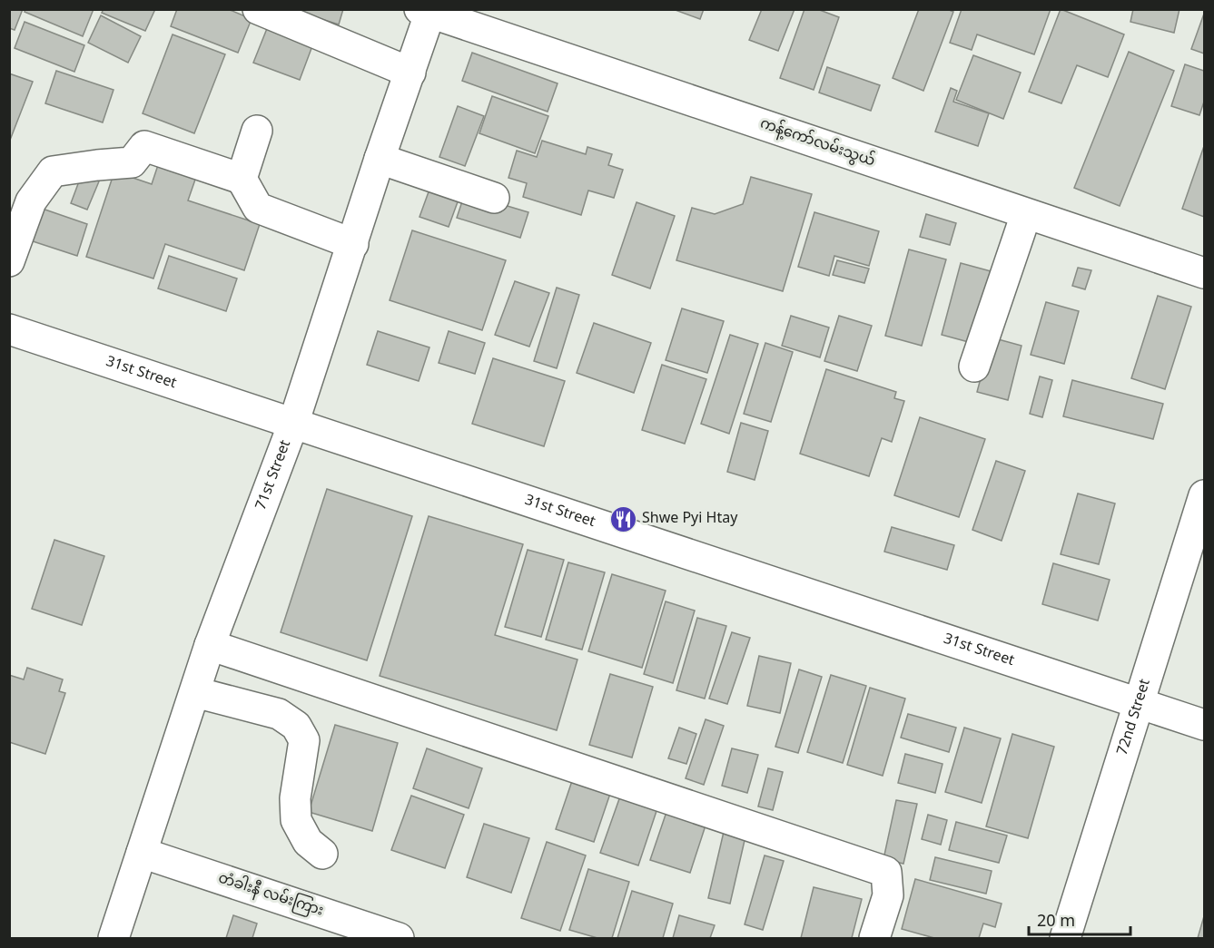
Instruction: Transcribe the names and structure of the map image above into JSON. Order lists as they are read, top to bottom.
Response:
{
  "streets": {
    "street": [
      "ကန့်ကော်လမ်းသွယ်",
      "31st Street",
      "71st Street",
      "72nd Street",
      "တံခါးနီ လမ်းကြား"
    ]
  },
  "crossings": [
    ["ကန့်ကော်လမ်းသွယ်", "71st Street"],
    ["31st Street", "71st Street"],
    ["31st Street", "72nd Street"],
    ["71st Street", "တံခါးနီ လမ်းကြား"]
  ],
  "places": {
    "restaurant": ["Shwe Pyi Htay"]
  },
  "scale_bar": "20 m"
}
